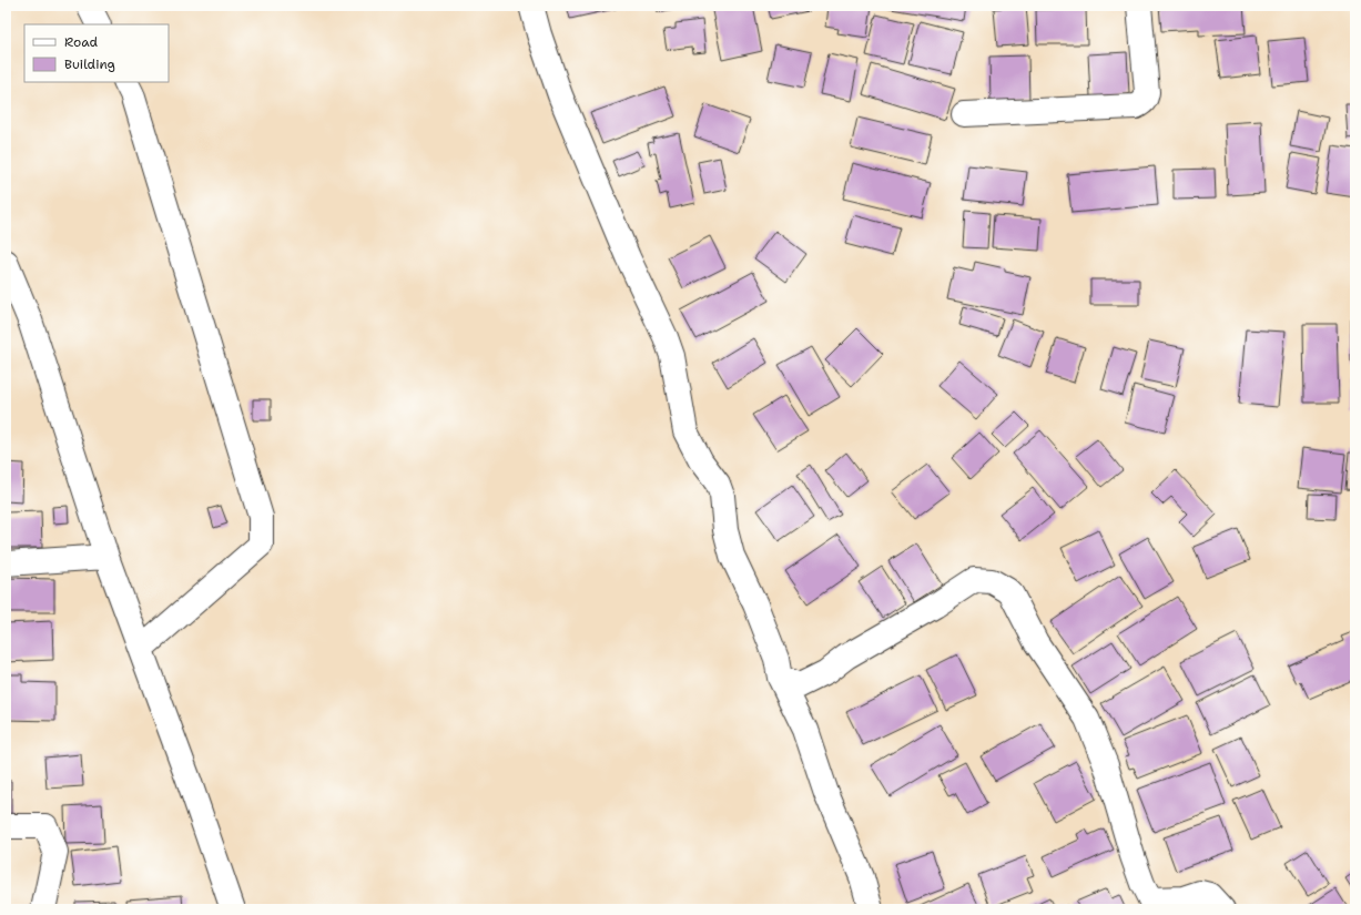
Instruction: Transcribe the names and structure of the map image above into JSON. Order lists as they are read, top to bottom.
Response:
{
  "legend": ["Road", "Building"]
}
